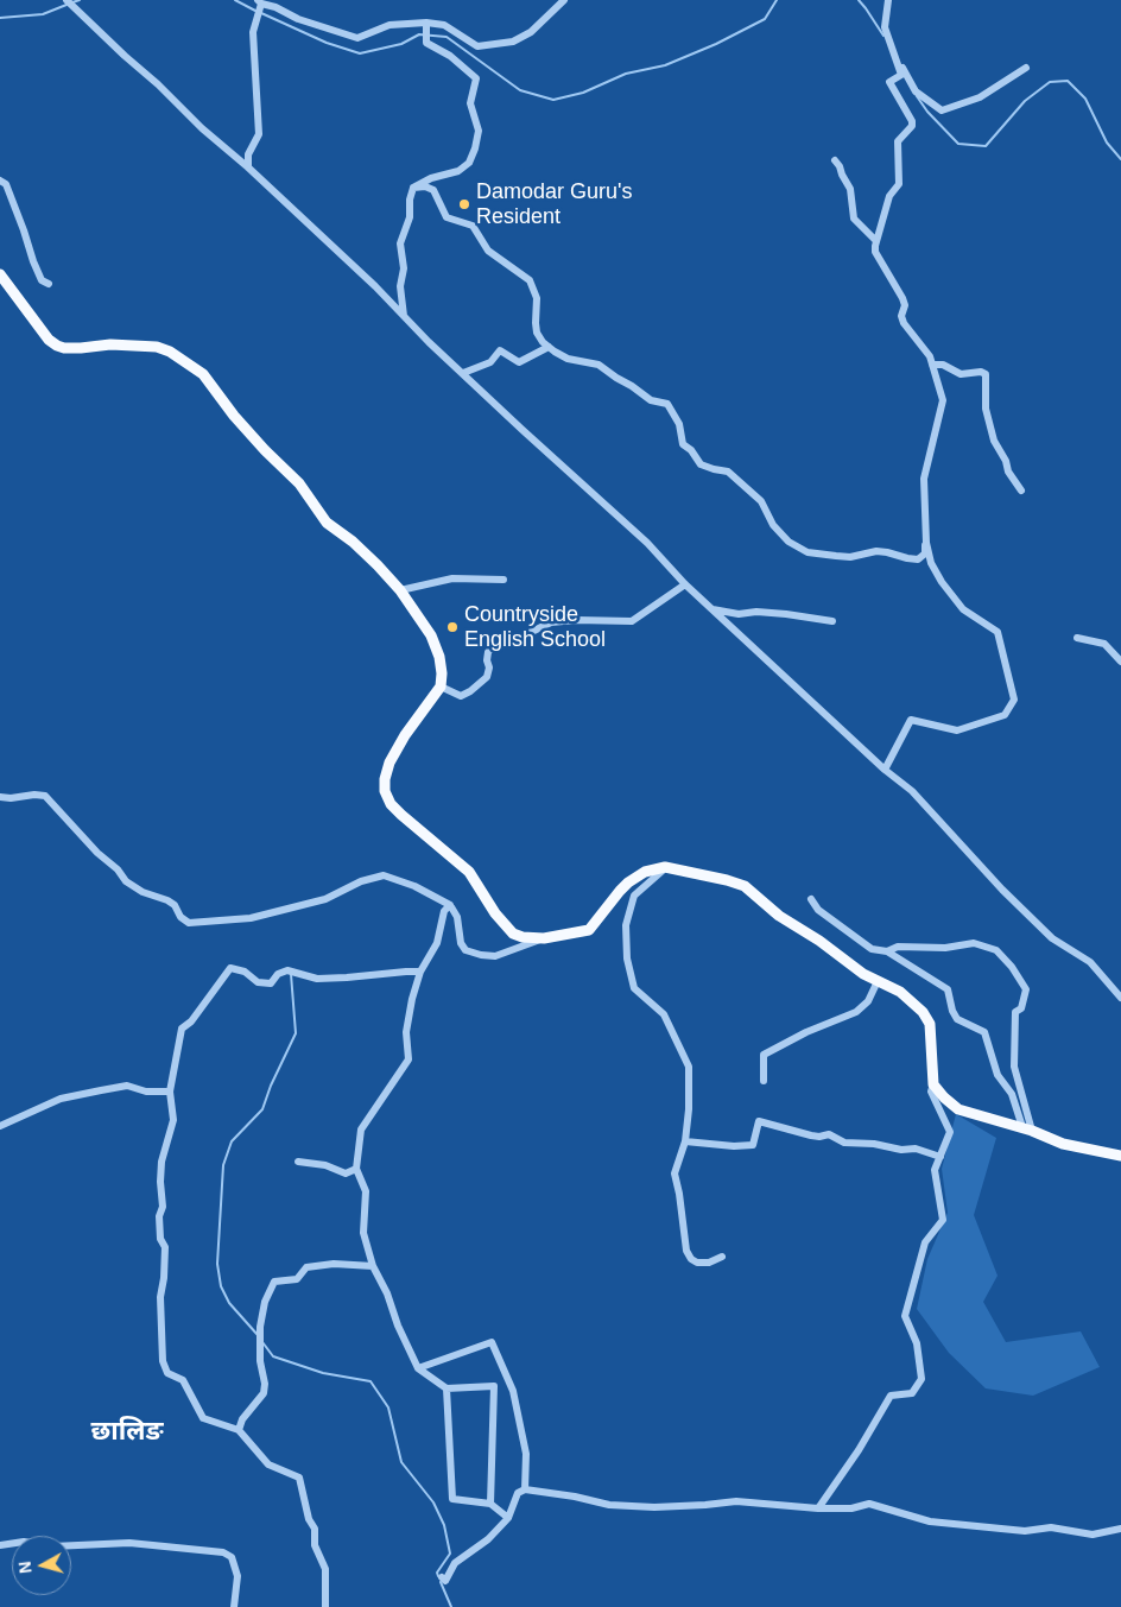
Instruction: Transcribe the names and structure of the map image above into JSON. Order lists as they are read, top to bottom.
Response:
{
  "districts": ["छालिङ"],
  "places": ["Damodar Guru's Resident", "Countryside English School"],
  "north": "left"
}
